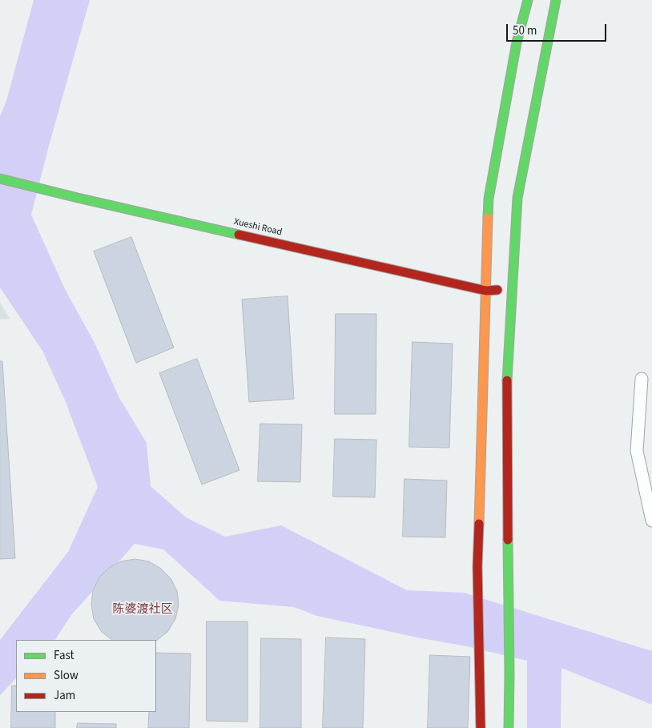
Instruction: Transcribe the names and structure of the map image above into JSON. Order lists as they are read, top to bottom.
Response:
{
  "streets": {
    "street": ["Xueshi Road"]
  },
  "districts": ["陈婆渡社区"],
  "legend": ["Fast", "Slow", "Jam"],
  "scale_bar": "50 m"
}
